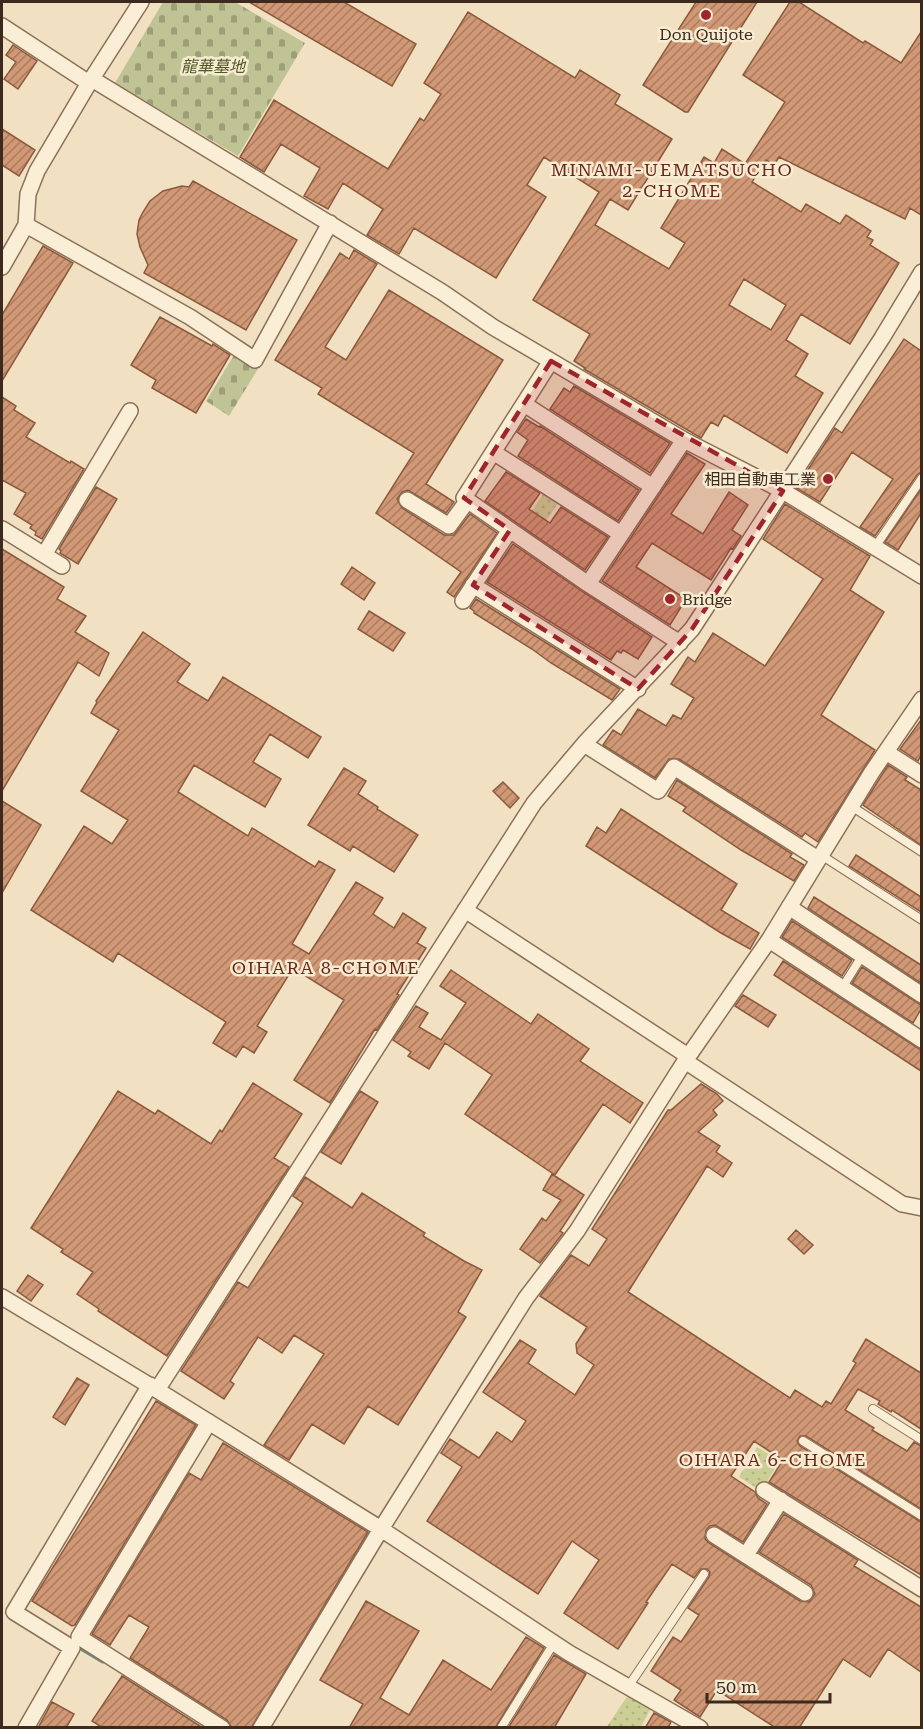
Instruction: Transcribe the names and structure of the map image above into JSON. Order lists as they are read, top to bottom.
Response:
{
  "districts": ["MINAMI-UEMATSUCHO 2-CHOME", "OIHARA 8-CHOME", "OIHARA 6-CHOME"],
  "parks": ["龍華墓地"],
  "places": ["Don Quijote", "相田自動車工業", "Bridge"],
  "scale_bar": "50 m"
}
